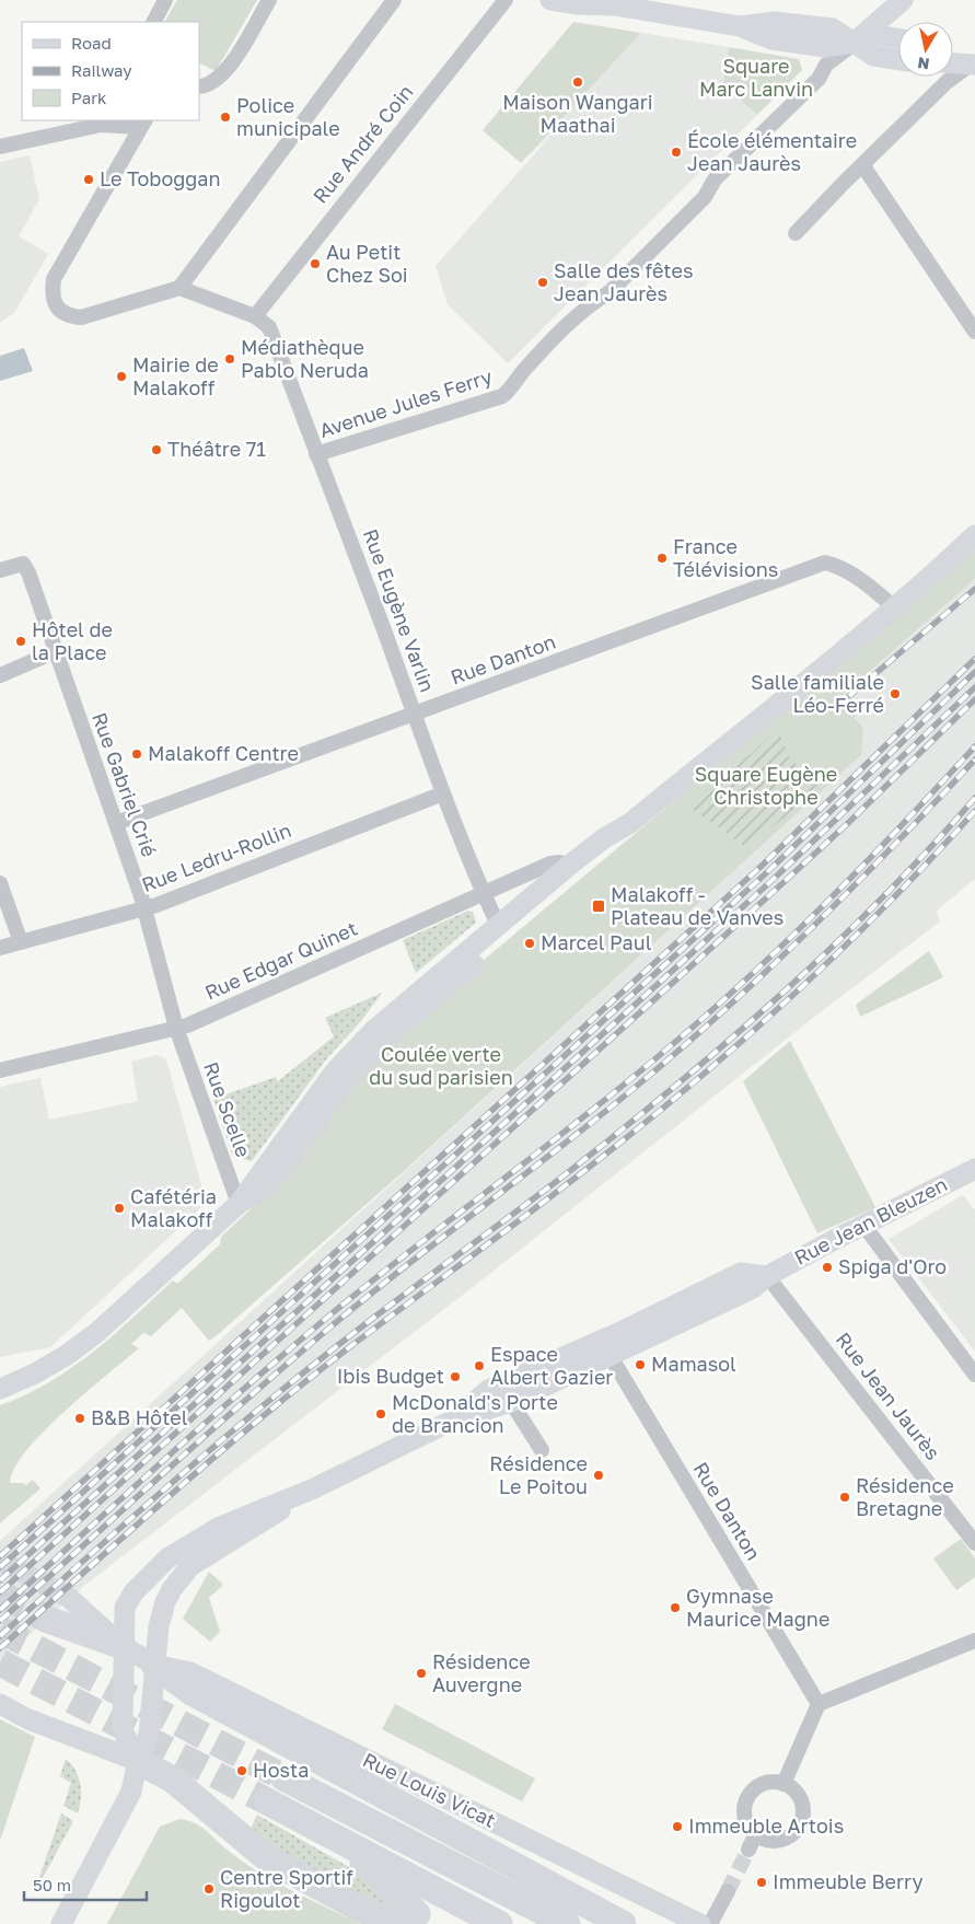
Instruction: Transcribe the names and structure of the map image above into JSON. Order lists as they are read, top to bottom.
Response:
{
  "streets": {
    "main road": ["Rue Jean Bleuzen", "Rue Louis Vicat"],
    "street": [
      "Rue André Coin",
      "Avenue Jules Ferry",
      "Rue Eugène Varlin",
      "Rue Danton",
      "Rue Gabriel Crié",
      "Rue Ledru-Rollin",
      "Rue Edgar Quinet",
      "Rue Scelle",
      "Rue Jean Jaurès"
    ]
  },
  "crossings": [
    ["Rue André Coin", "Rue Eugène Varlin"],
    ["Avenue Jules Ferry", "Rue Eugène Varlin"],
    ["Rue Eugène Varlin", "Rue Danton"],
    ["Rue Eugène Varlin", "Rue Ledru-Rollin"],
    ["Rue Eugène Varlin", "Rue Edgar Quinet"],
    ["Rue Danton", "Rue Gabriel Crié"],
    ["Rue Gabriel Crié", "Rue Ledru-Rollin"],
    ["Rue Gabriel Crié", "Rue Edgar Quinet"],
    ["Rue Gabriel Crié", "Rue Scelle"],
    ["Rue Edgar Quinet", "Rue Scelle"],
    ["Rue Jean Bleuzen", "Rue Jean Jaurès"]
  ],
  "parks": ["Square Marc Lanvin", "Square Eugène Christophe", "Coulée verte du sud parisien"],
  "places": {
    "other": [
      "Maison Wangari Maathai",
      "Police municipale",
      "École élémentaire Jean Jaurès",
      "Le Toboggan",
      "Au Petit Chez Soi",
      "Salle des fêtes Jean Jaurès",
      "Médiathèque Pablo Neruda",
      "Mairie de Malakoff",
      "Théâtre 71",
      "France Télévisions",
      "Hôtel de la Place",
      "Salle familiale Léo-Ferré",
      "Malakoff Centre",
      "Marcel Paul",
      "Cafétéria Malakoff",
      "Spiga d'Oro",
      "Mamasol",
      "Espace Albert Gazier",
      "Ibis Budget",
      "McDonald's Porte de Brancion",
      "B&B Hôtel",
      "Résidence Le Poitou",
      "Résidence Bretagne",
      "Gymnase Maurice Magne",
      "Résidence Auvergne",
      "Hosta",
      "Immeuble Artois",
      "Immeuble Berry",
      "Centre Sportif Rigoulot"
    ],
    "transit": ["Malakoff - Plateau de Vanves"]
  },
  "legend": ["Road", "Railway", "Park"],
  "scale_bar": "50 m",
  "north": "bottom"
}
